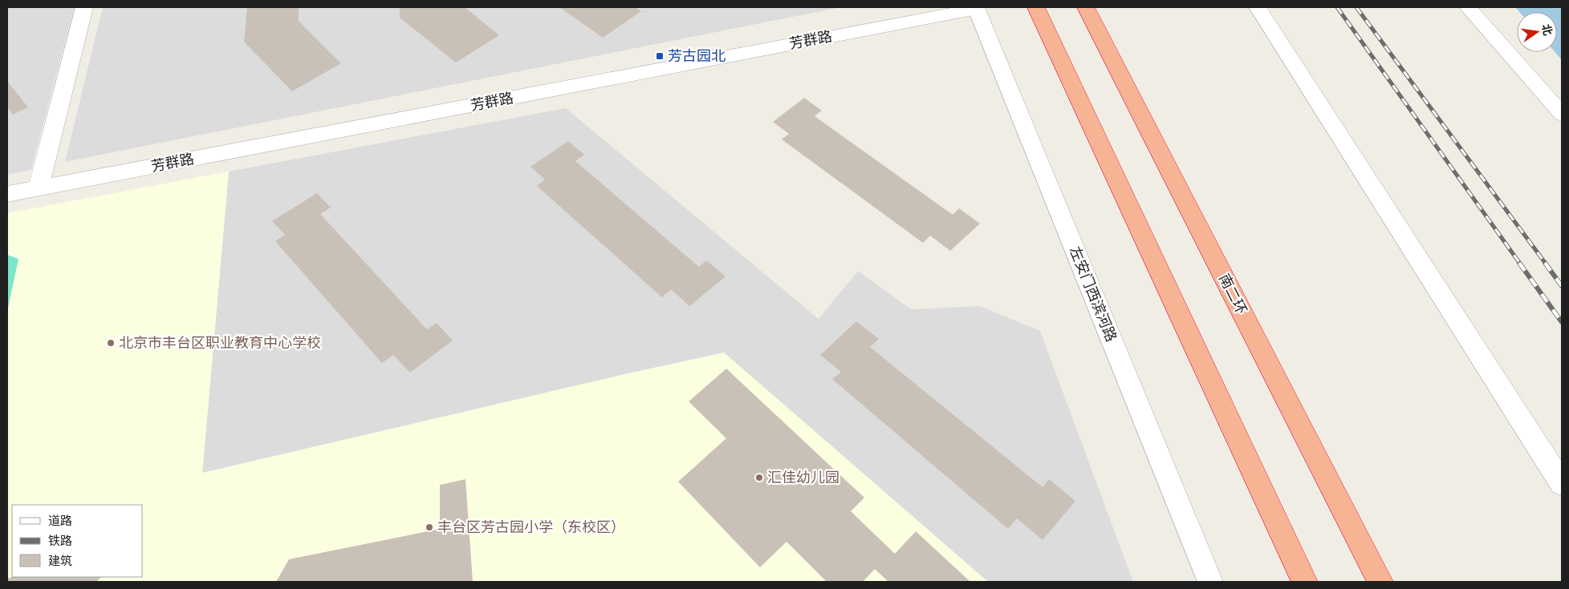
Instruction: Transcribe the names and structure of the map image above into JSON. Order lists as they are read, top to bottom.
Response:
{
  "streets": {
    "highway": ["南二环"],
    "street": ["芳群路", "左安门西滨河路"]
  },
  "crossings": [
    ["芳群路", "左安门西滨河路"]
  ],
  "places": {
    "transit": ["芳古园北"],
    "other": ["北京市丰台区职业教育中心学校", "汇佳幼儿园", "丰台区芳古园小学（东校区）"]
  },
  "legend": ["道路", "铁路", "建筑"],
  "north": "right"
}
